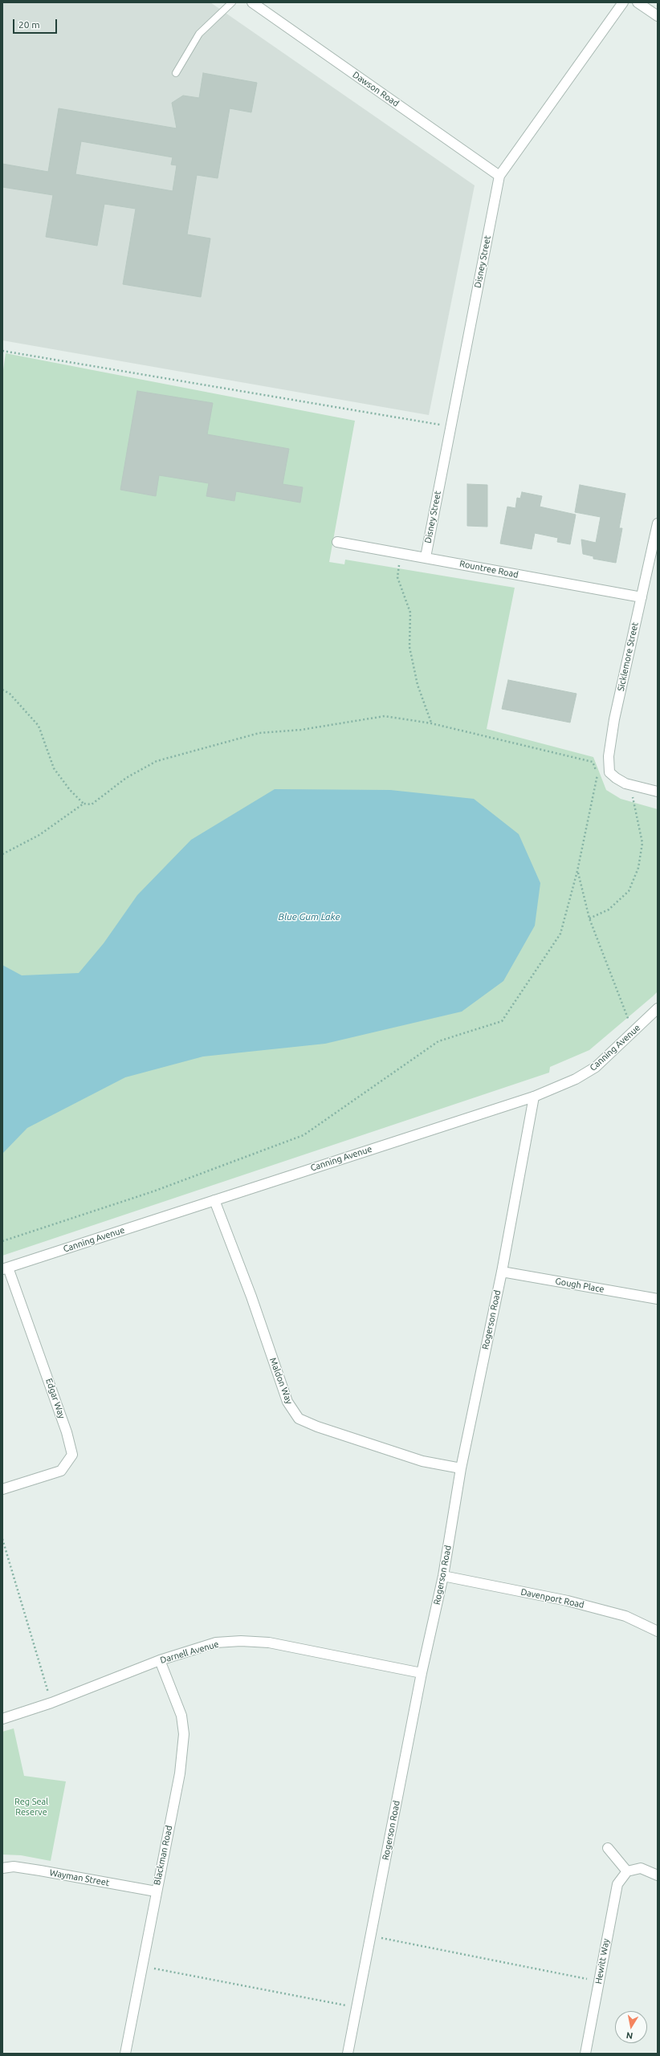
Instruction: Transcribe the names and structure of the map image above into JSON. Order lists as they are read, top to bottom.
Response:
{
  "streets": {
    "street": [
      "Dawson Road",
      "Disney Street",
      "Rountree Road",
      "Sicklemore Street",
      "Canning Avenue",
      "Gough Place",
      "Rogerson Road",
      "Maldon Way",
      "Edgar Way",
      "Davenport Road",
      "Darnell Avenue",
      "Blackman Road",
      "Wayman Street",
      "Hewitt Way"
    ]
  },
  "crossings": [
    ["Dawson Road", "Disney Street"],
    ["Disney Street", "Rountree Road"],
    ["Rountree Road", "Sicklemore Street"],
    ["Canning Avenue", "Rogerson Road"],
    ["Canning Avenue", "Maldon Way"],
    ["Canning Avenue", "Edgar Way"],
    ["Gough Place", "Rogerson Road"],
    ["Rogerson Road", "Maldon Way"],
    ["Rogerson Road", "Davenport Road"],
    ["Rogerson Road", "Darnell Avenue"],
    ["Darnell Avenue", "Blackman Road"],
    ["Blackman Road", "Wayman Street"]
  ],
  "water": ["Blue Gum Lake"],
  "parks": ["Reg Seal Reserve"],
  "scale_bar": "20 m",
  "north": "bottom"
}
